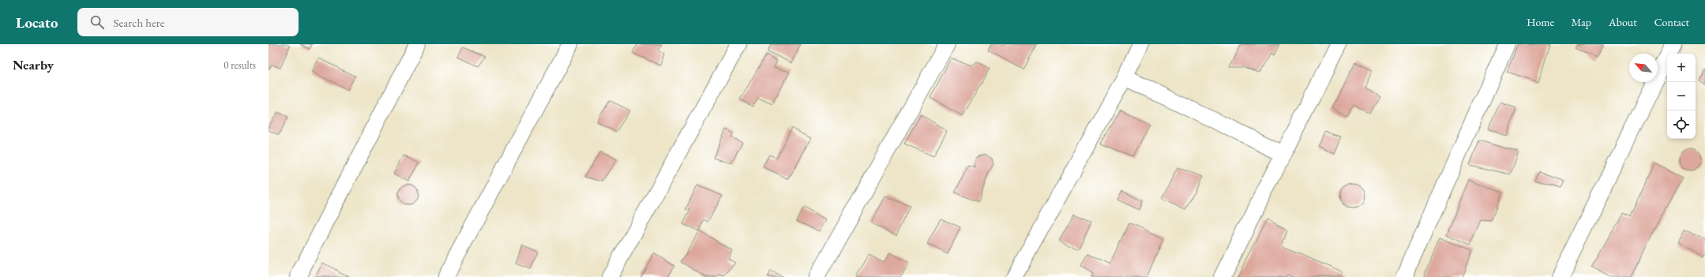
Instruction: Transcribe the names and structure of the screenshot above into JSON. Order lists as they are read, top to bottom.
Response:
{
  "north": "top left",
  "page": {
    "header": "Locato",
    "search": "Search here",
    "nav": [
      "Home",
      "Map",
      "About",
      "Contact"
    ],
    "heading": ["Nearby", "0 results"],
    "map_buttons": ["+", "−"]
  }
}
